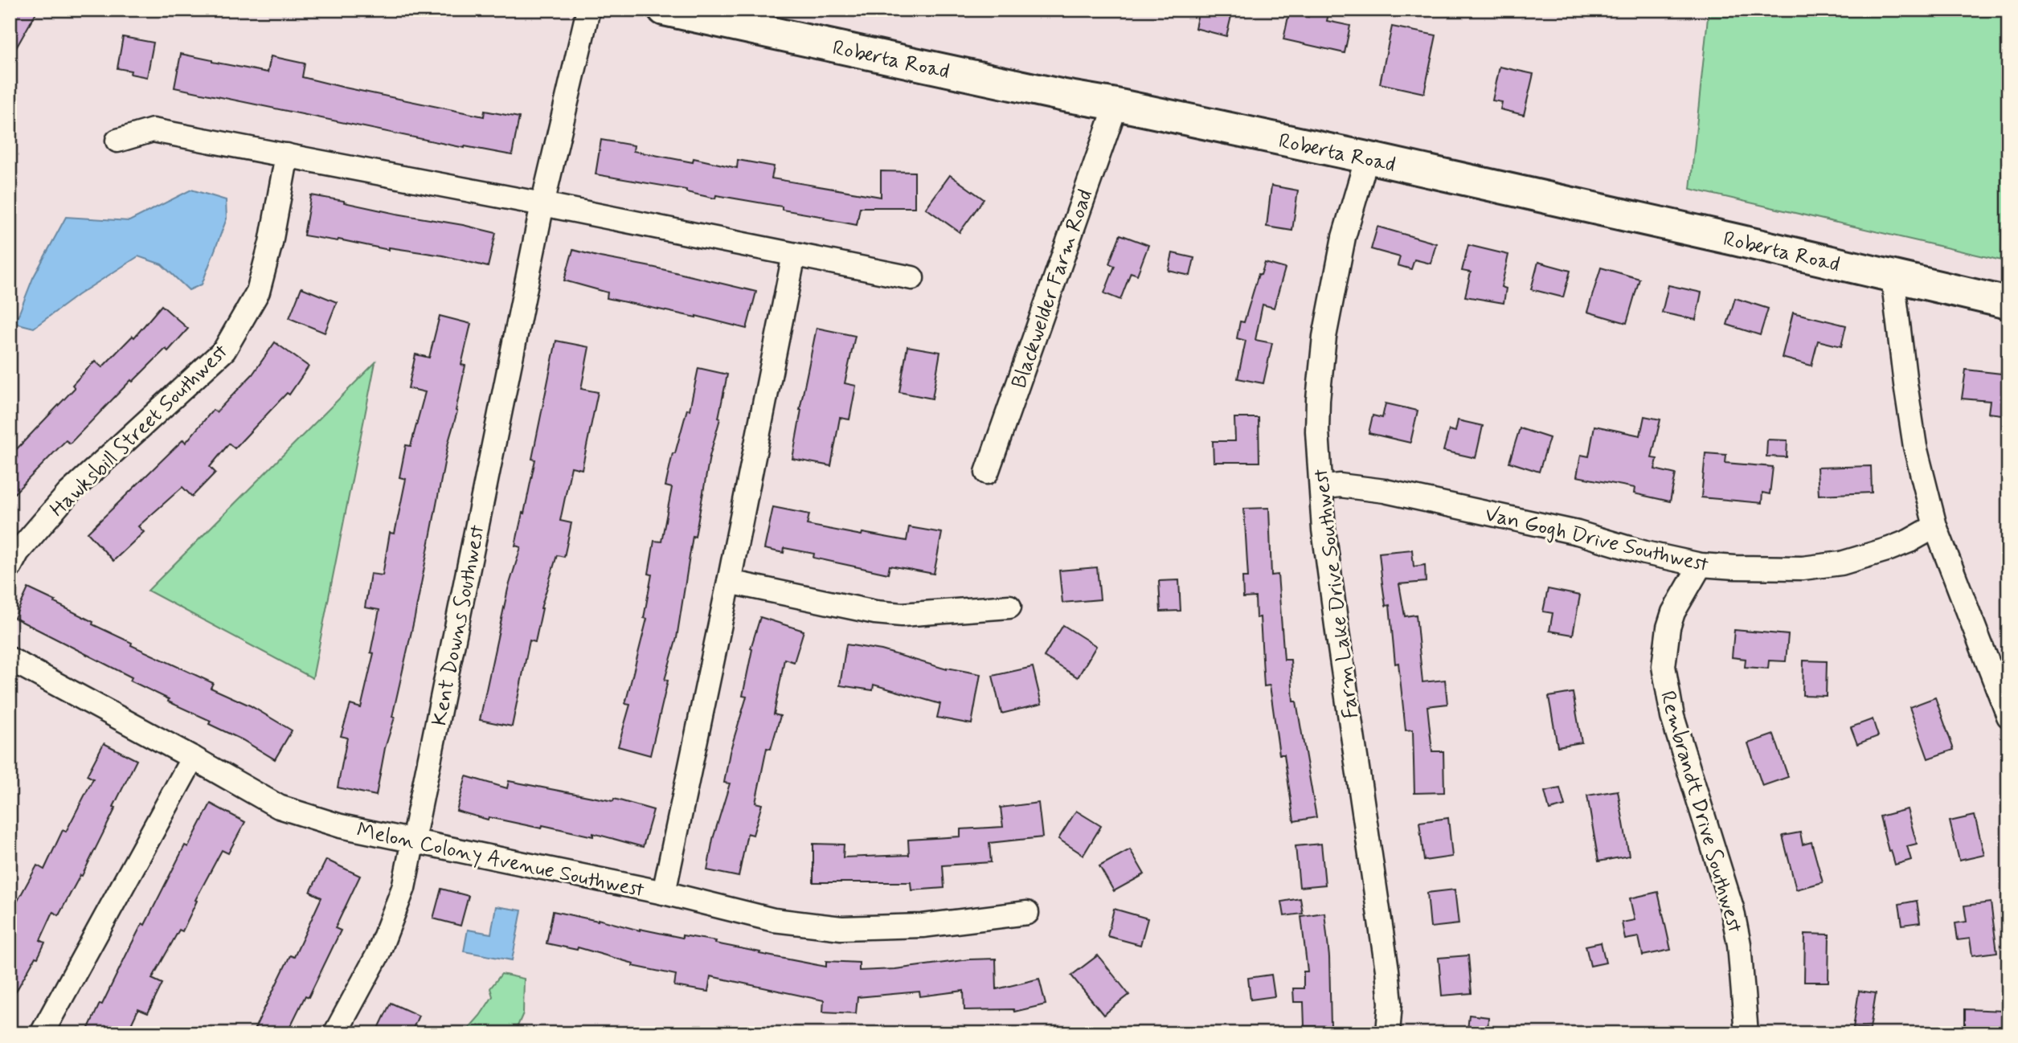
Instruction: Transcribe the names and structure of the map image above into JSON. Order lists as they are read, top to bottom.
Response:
{
  "streets": {
    "street": [
      "Roberta Road",
      "Blackwelder Farm Road",
      "Hawksbill Street Southwest",
      "Van Gogh Drive Southwest",
      "Farm Lake Drive Southwest",
      "Kent Downs Southwest",
      "Rembrandt Drive Southwest",
      "Melon Colony Avenue Southwest"
    ]
  },
  "crossings": [
    ["Roberta Road", "Blackwelder Farm Road"],
    ["Roberta Road", "Farm Lake Drive Southwest"],
    ["Van Gogh Drive Southwest", "Farm Lake Drive Southwest"],
    ["Van Gogh Drive Southwest", "Rembrandt Drive Southwest"],
    ["Kent Downs Southwest", "Melon Colony Avenue Southwest"]
  ]
}
